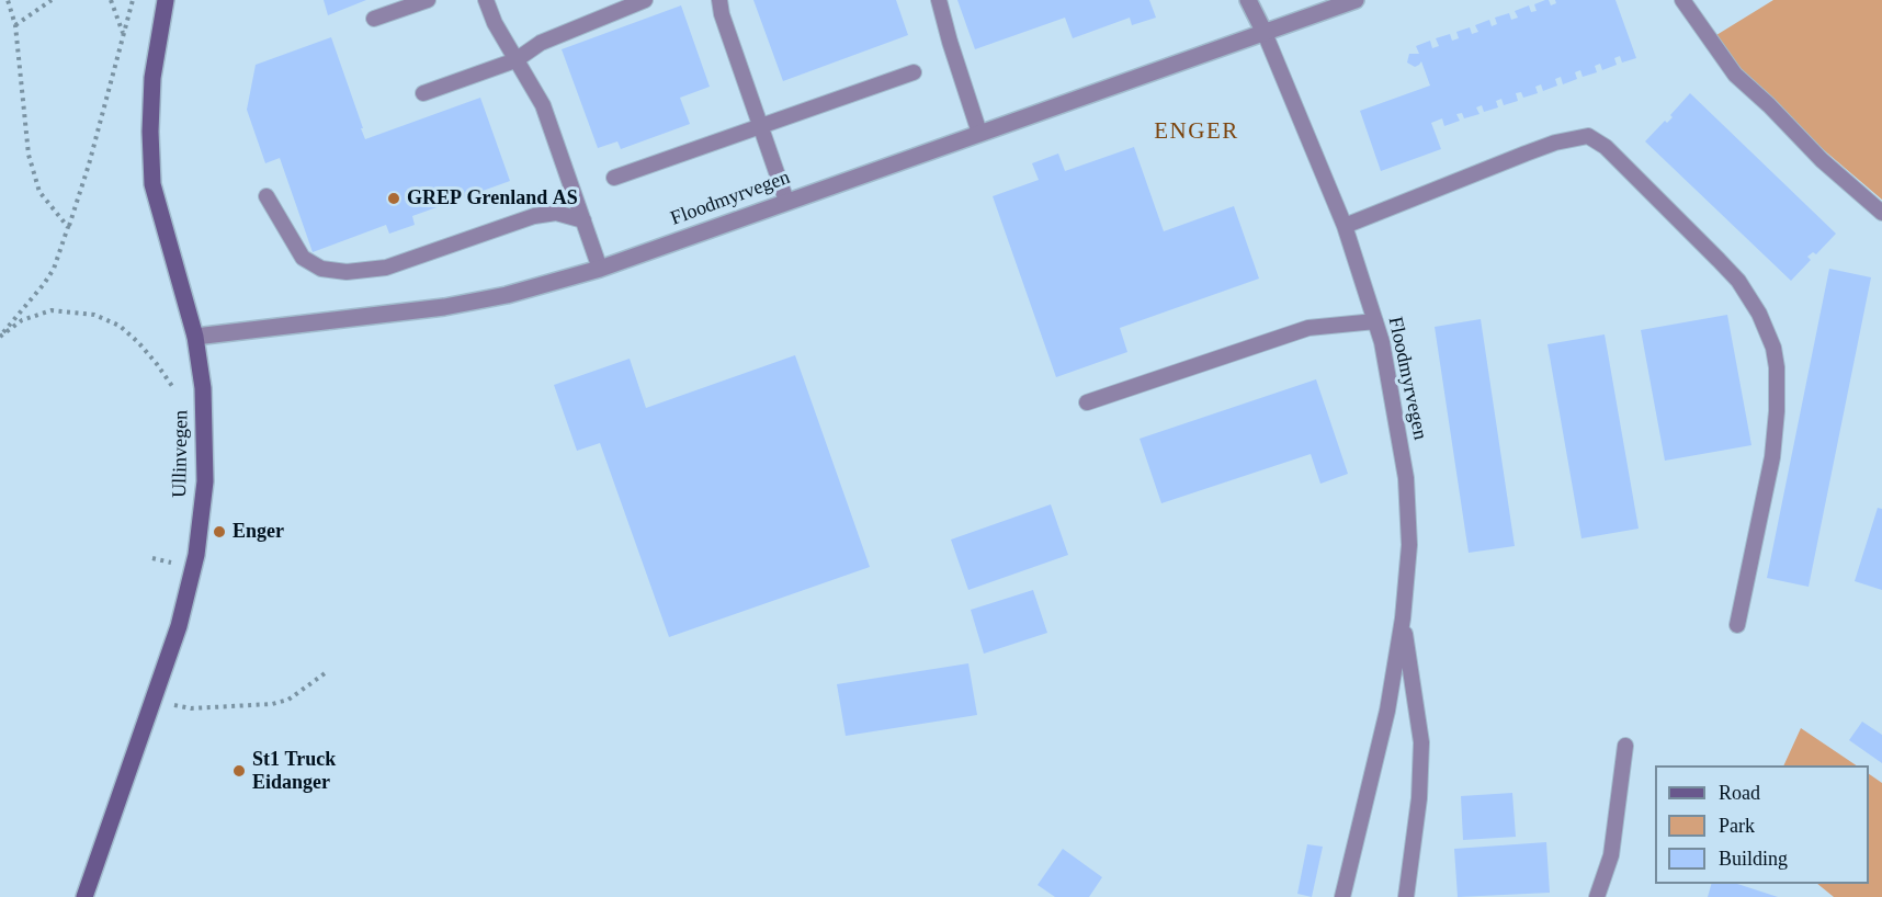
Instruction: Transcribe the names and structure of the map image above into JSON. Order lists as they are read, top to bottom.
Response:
{
  "streets": {
    "main road": ["Ullinvegen"],
    "street": ["Floodmyrvegen"]
  },
  "crossings": [
    ["Floodmyrvegen", "Ullinvegen"]
  ],
  "districts": ["ENGER"],
  "places": ["GREP Grenland AS", "Enger", "St1 Truck Eidanger"],
  "legend": ["Road", "Park", "Building"]
}
